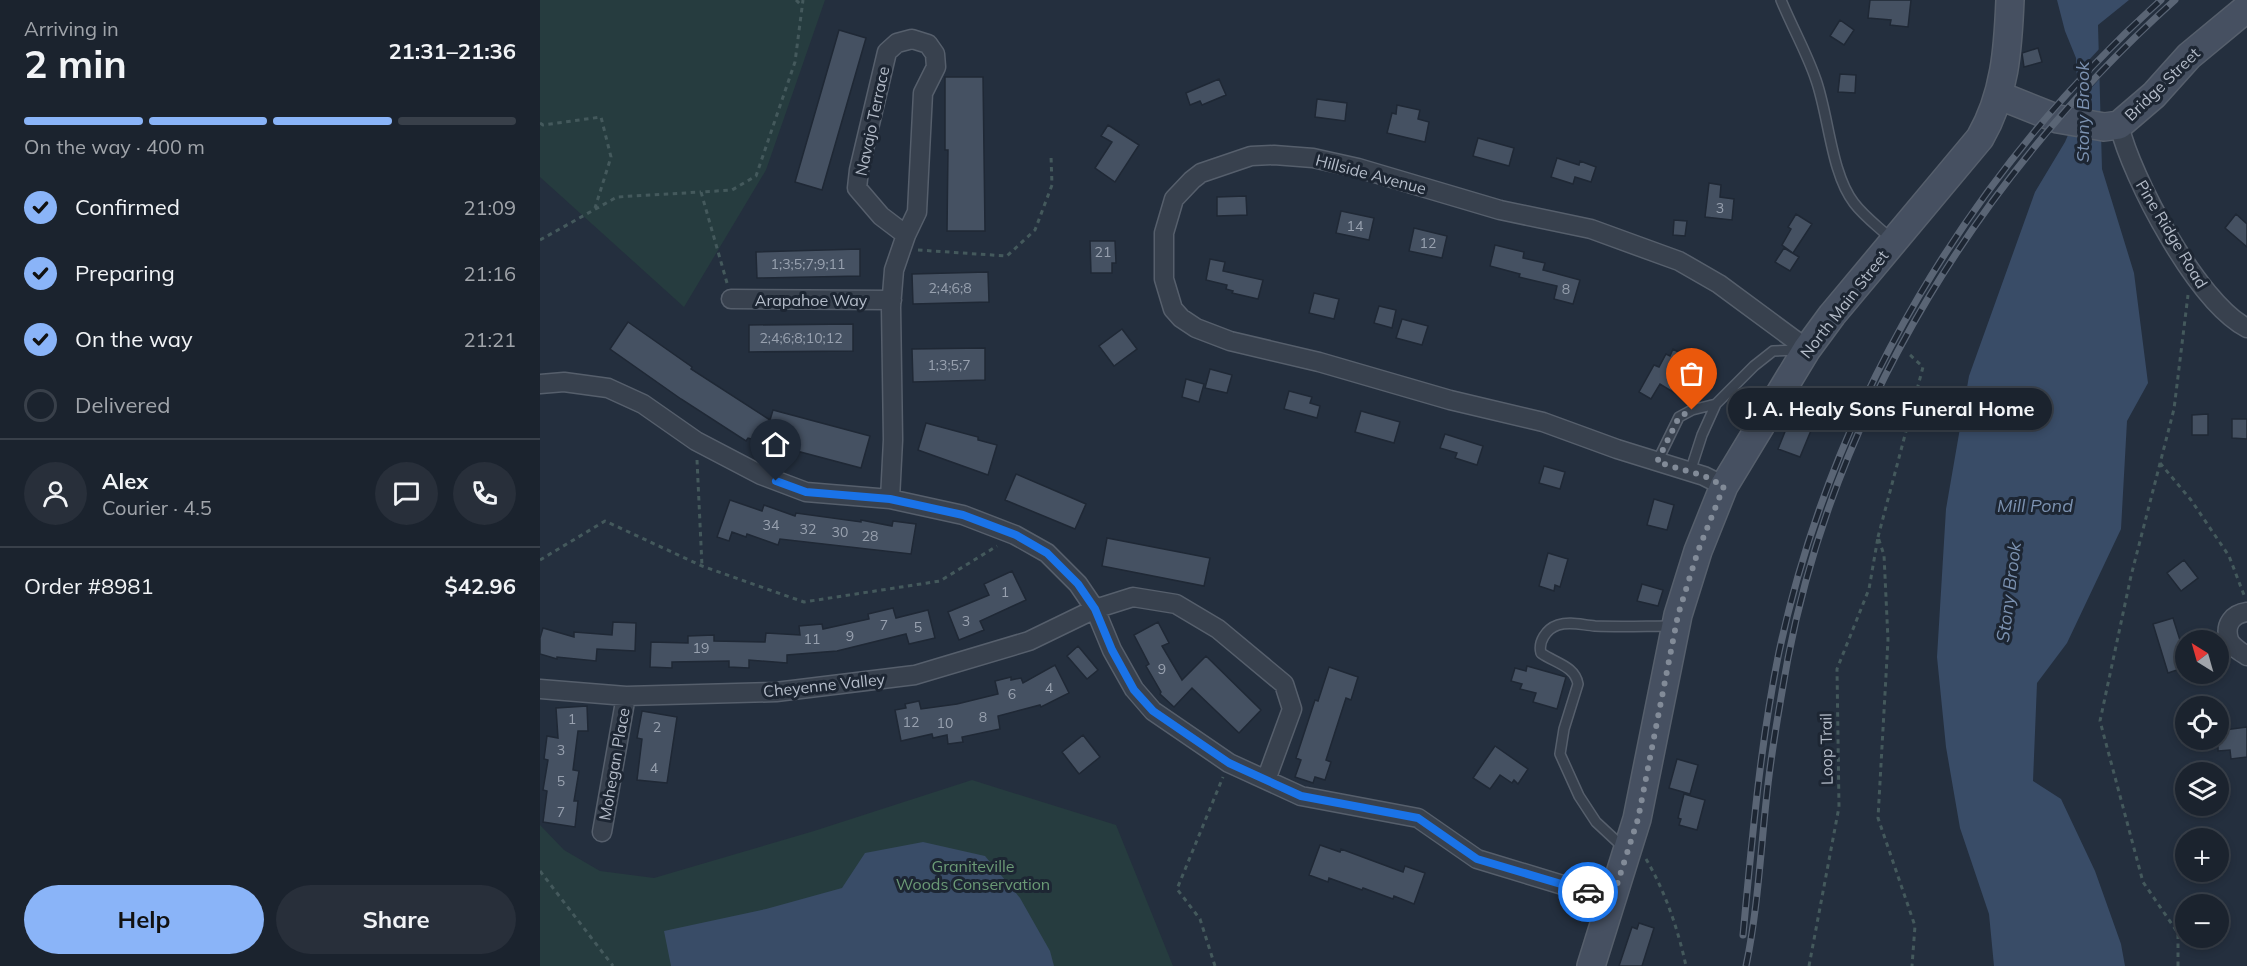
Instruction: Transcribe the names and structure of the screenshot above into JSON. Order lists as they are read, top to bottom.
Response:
{
  "streets": {
    "main road": ["Bridge Street", "North Main Street"],
    "street": [
      "Navajo Terrace",
      "Hillside Avenue",
      "Pine Ridge Road",
      "Arapahoe Way",
      "Cheyenne Valley",
      "Mohegan Place"
    ],
    "path": ["Loop Trail"]
  },
  "crossings": [
    ["Bridge Street", "Pine Ridge Road"],
    ["Bridge Street", "North Main Street"],
    ["Navajo Terrace", "Arapahoe Way"],
    ["Hillside Avenue", "North Main Street"],
    ["Cheyenne Valley", "Mohegan Place"]
  ],
  "water": ["Stony Brook", "Mill Pond"],
  "parks": ["Graniteville Woods Conservation"],
  "places": ["J. A. Healy Sons Funeral Home"],
  "house_numbers": [
    "3",
    "14",
    "12",
    "21",
    "1;3;5;7;9;11",
    "2;4;6;8",
    "8",
    "2;4;6;8;10;12",
    "1;3;5;7",
    "34",
    "32",
    "30",
    "28",
    "1",
    "3",
    "7",
    "5",
    "9",
    "11",
    "19",
    "9",
    "4",
    "6",
    "8",
    "1",
    "12",
    "10",
    "2",
    "3",
    "4",
    "5",
    "7"
  ],
  "north": "top left",
  "page": {
    "heading": ["2 min", "Arriving in", "21:31–21:36"],
    "panel": [
      "Alex",
      "Courier · 4.5",
      "Order #8981",
      "$42.96"
    ],
    "bar": "On the way · 400 m",
    "list": [
      ["Confirmed", "21:09"],
      ["Preparing", "21:16"],
      ["On the way", "21:21"],
      "Delivered"
    ],
    "bubble": "J. A. Healy Sons Funeral Home",
    "map_buttons": ["+", "−"],
    "buttons": ["Help", "Share"]
  }
}
